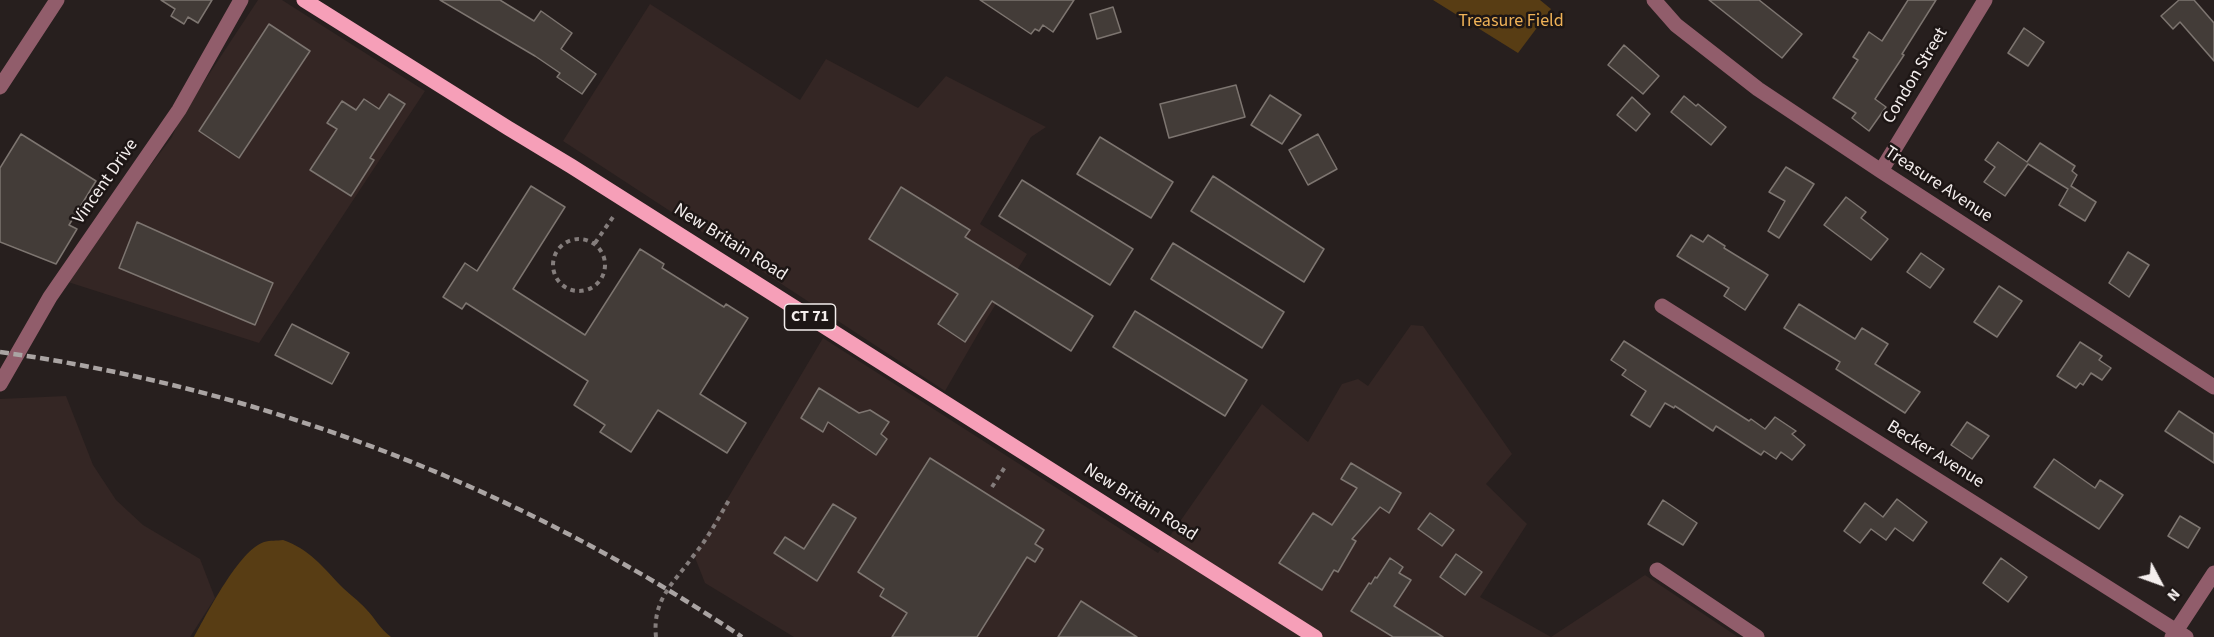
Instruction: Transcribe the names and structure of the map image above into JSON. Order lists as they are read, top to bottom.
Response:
{
  "streets": {
    "main road": ["New Britain Road", "CT 71"],
    "street": [
      "Condon Street",
      "Vincent Drive",
      "Treasure Avenue",
      "Becker Avenue"
    ]
  },
  "crossings": [
    ["Condon Street", "Treasure Avenue"]
  ],
  "parks": ["Treasure Field"],
  "north": "bottom right"
}
